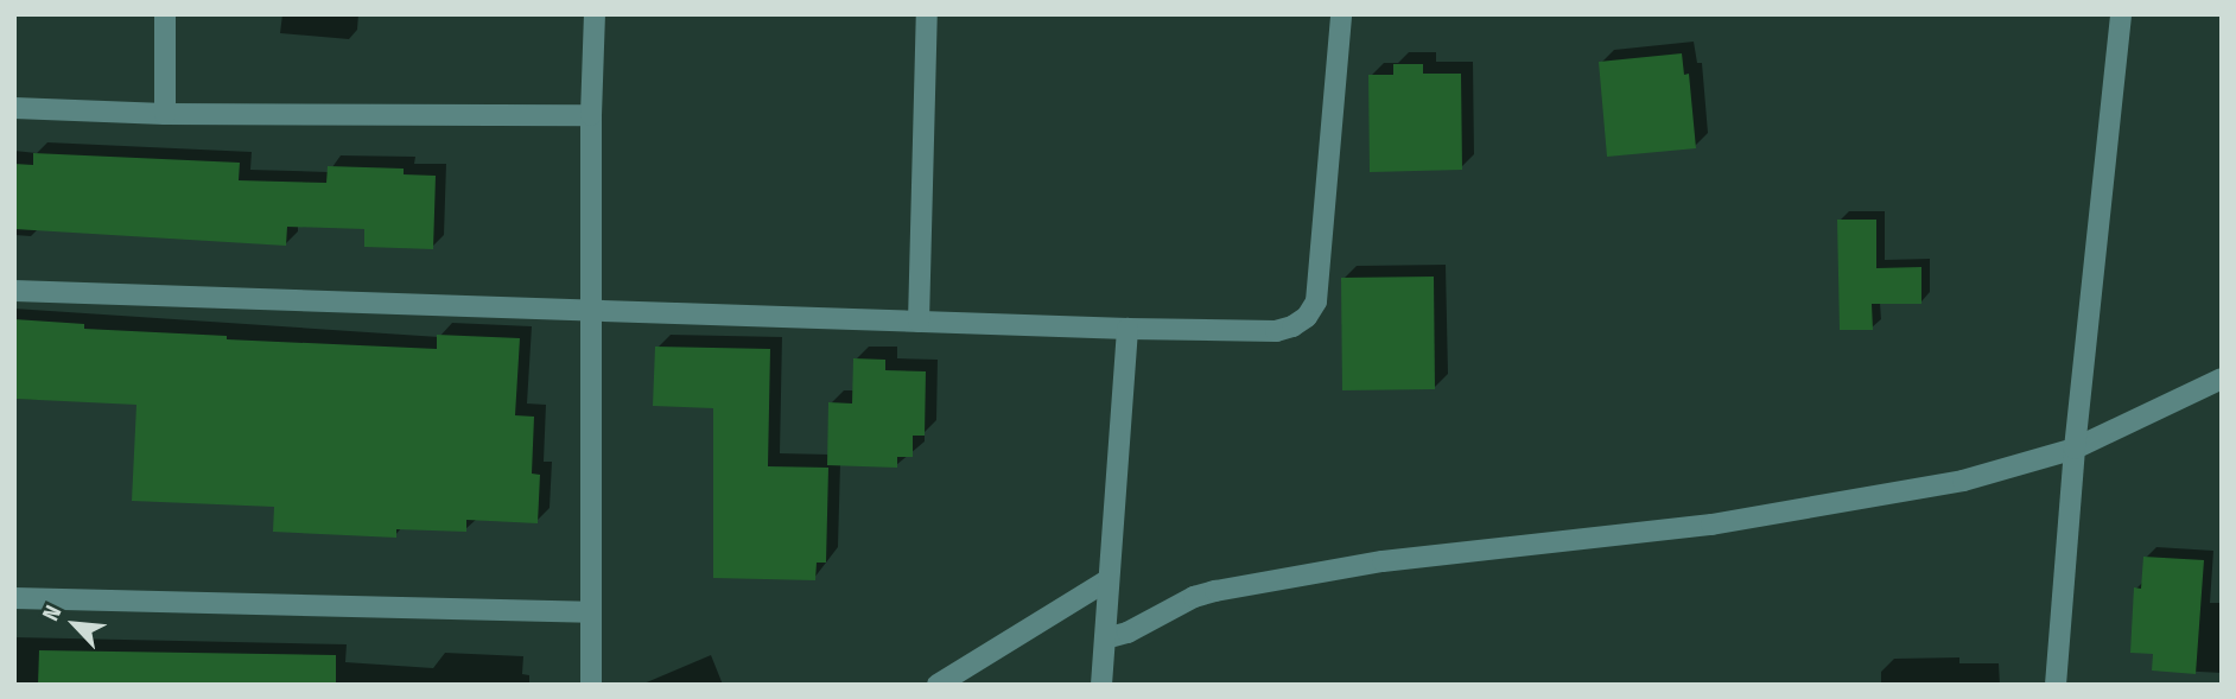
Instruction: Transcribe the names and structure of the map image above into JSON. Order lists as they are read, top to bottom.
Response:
{
  "north": "top left"
}
